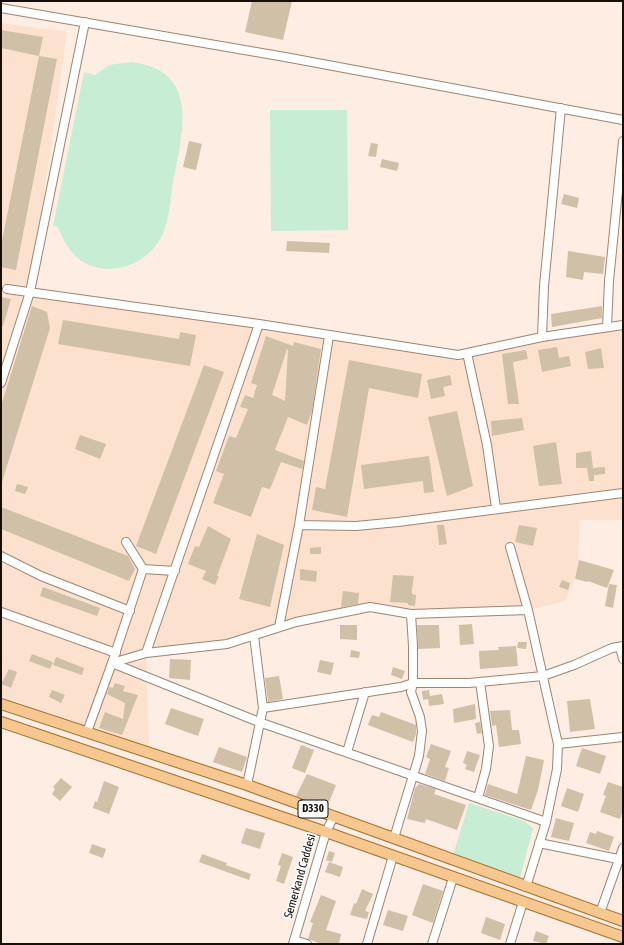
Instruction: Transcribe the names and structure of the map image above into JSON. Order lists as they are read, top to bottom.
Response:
{
  "streets": {
    "main road": ["D330"],
    "street": ["Semerkand Caddesi"]
  },
  "crossings": [
    ["D330", "Semerkand Caddesi"]
  ]
}
